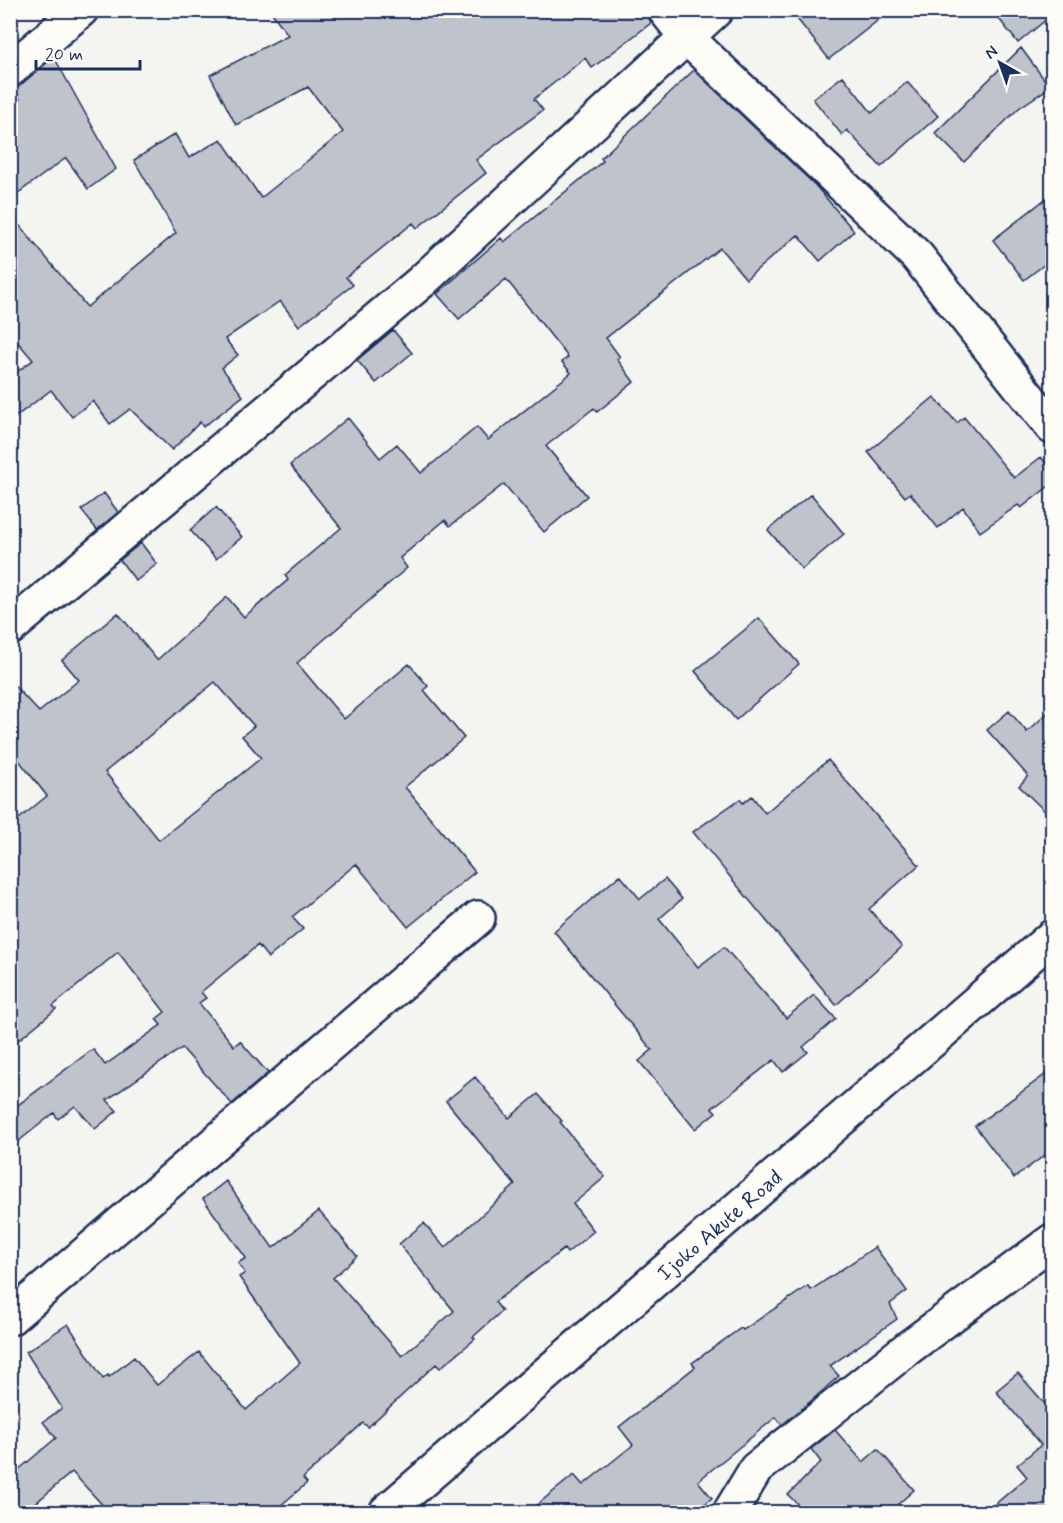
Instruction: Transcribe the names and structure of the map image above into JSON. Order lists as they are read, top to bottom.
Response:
{
  "streets": {
    "street": ["Ijoko Akute Road"]
  },
  "scale_bar": "20 m",
  "north": "top left"
}
